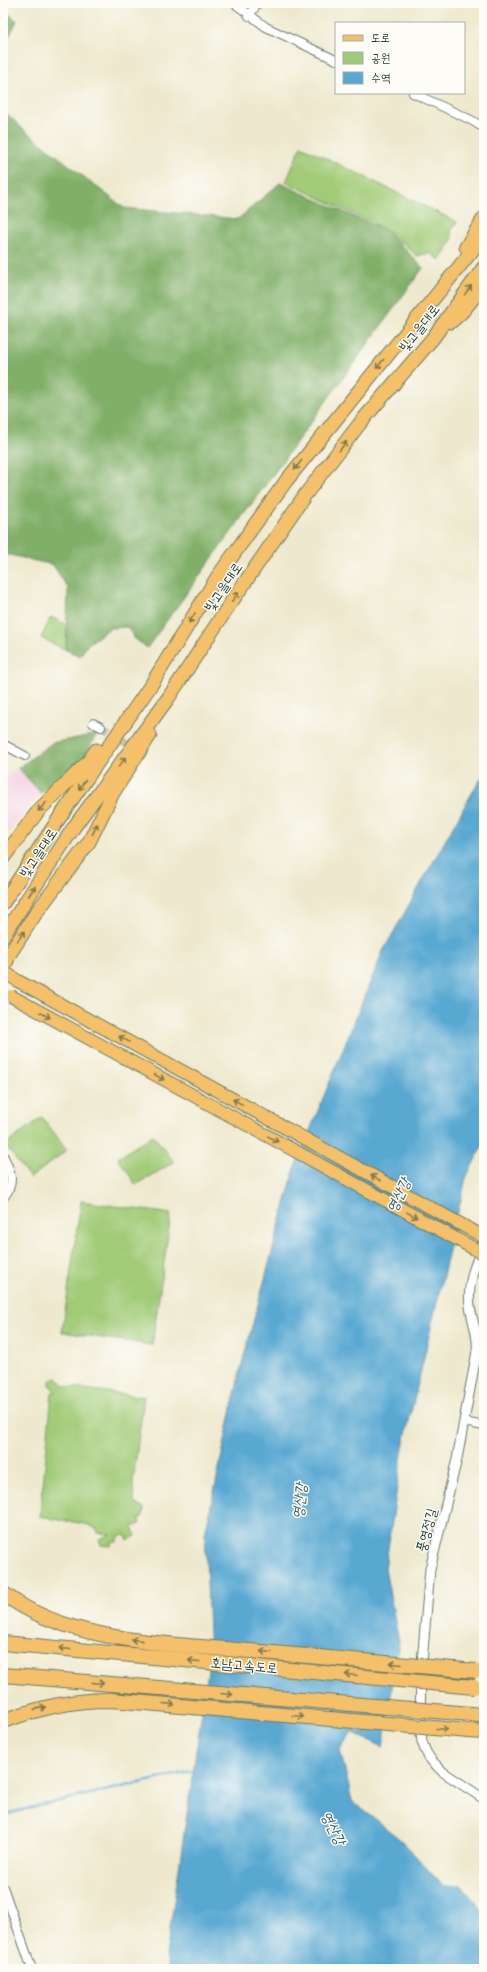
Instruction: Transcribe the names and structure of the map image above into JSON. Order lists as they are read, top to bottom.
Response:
{
  "streets": {
    "highway": ["빛고을대로", "호남고속도로"],
    "street": ["풍영정길"]
  },
  "water": ["영산강"],
  "legend": ["도로", "공원", "수역"]
}
